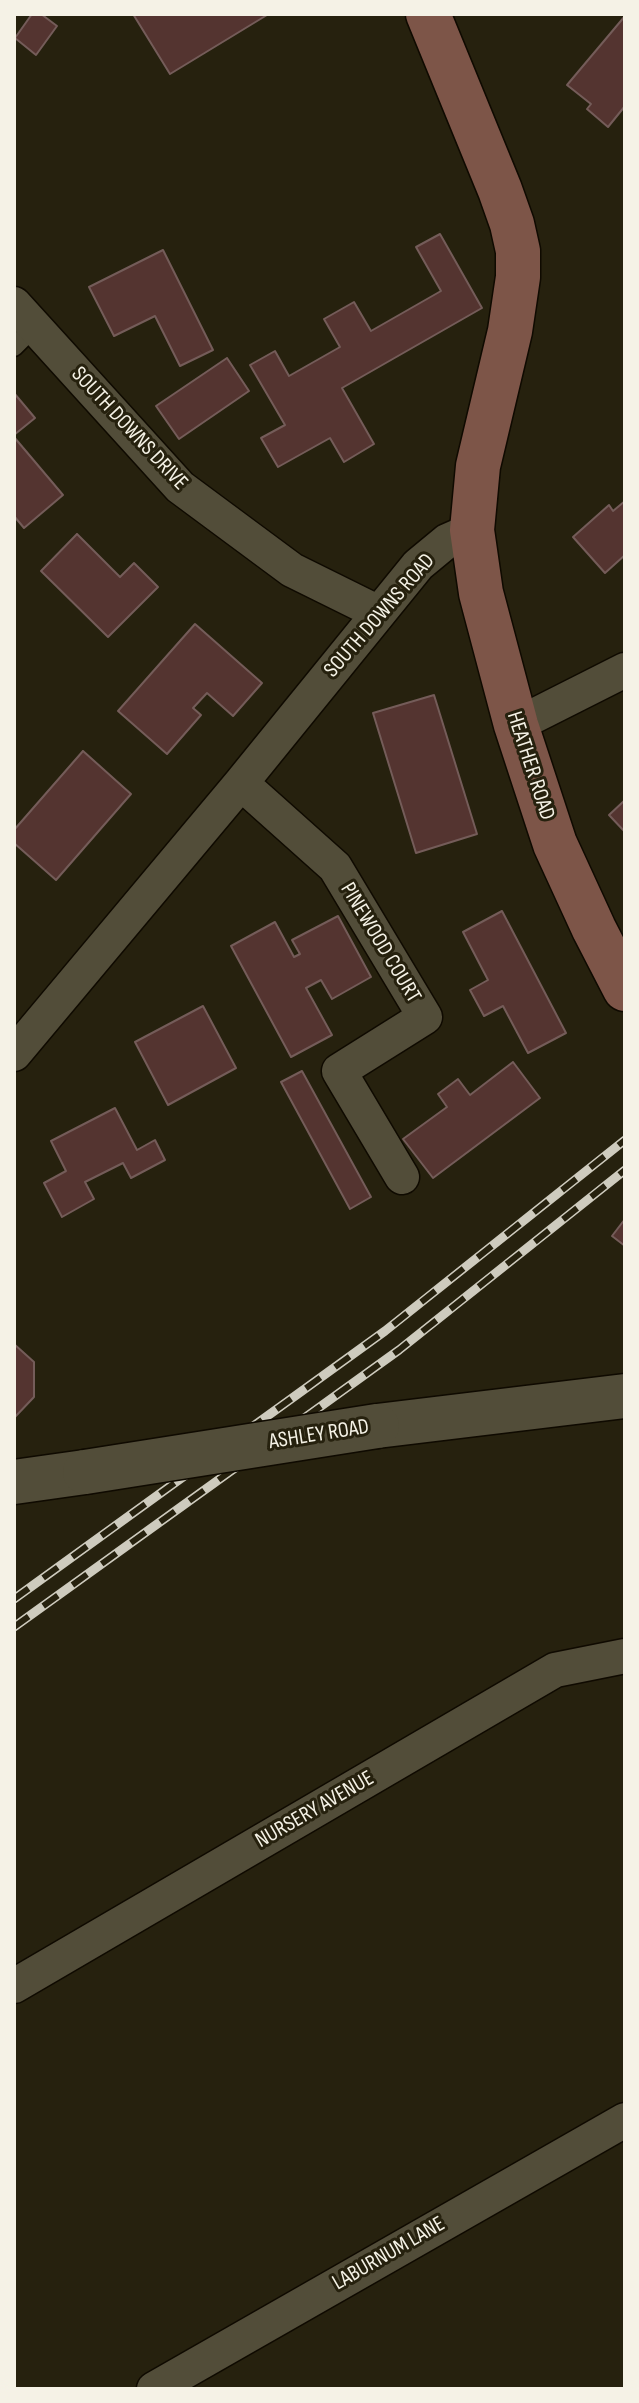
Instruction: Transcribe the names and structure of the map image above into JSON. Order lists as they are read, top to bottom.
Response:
{
  "streets": {
    "main road": ["HEATHER ROAD"],
    "street": [
      "SOUTH DOWNS DRIVE",
      "SOUTH DOWNS ROAD",
      "PINEWOOD COURT",
      "ASHLEY ROAD",
      "NURSERY AVENUE",
      "LABURNUM LANE"
    ]
  },
  "crossings": [
    ["SOUTH DOWNS DRIVE", "SOUTH DOWNS ROAD"],
    ["SOUTH DOWNS ROAD", "HEATHER ROAD"],
    ["SOUTH DOWNS ROAD", "PINEWOOD COURT"]
  ]
}
